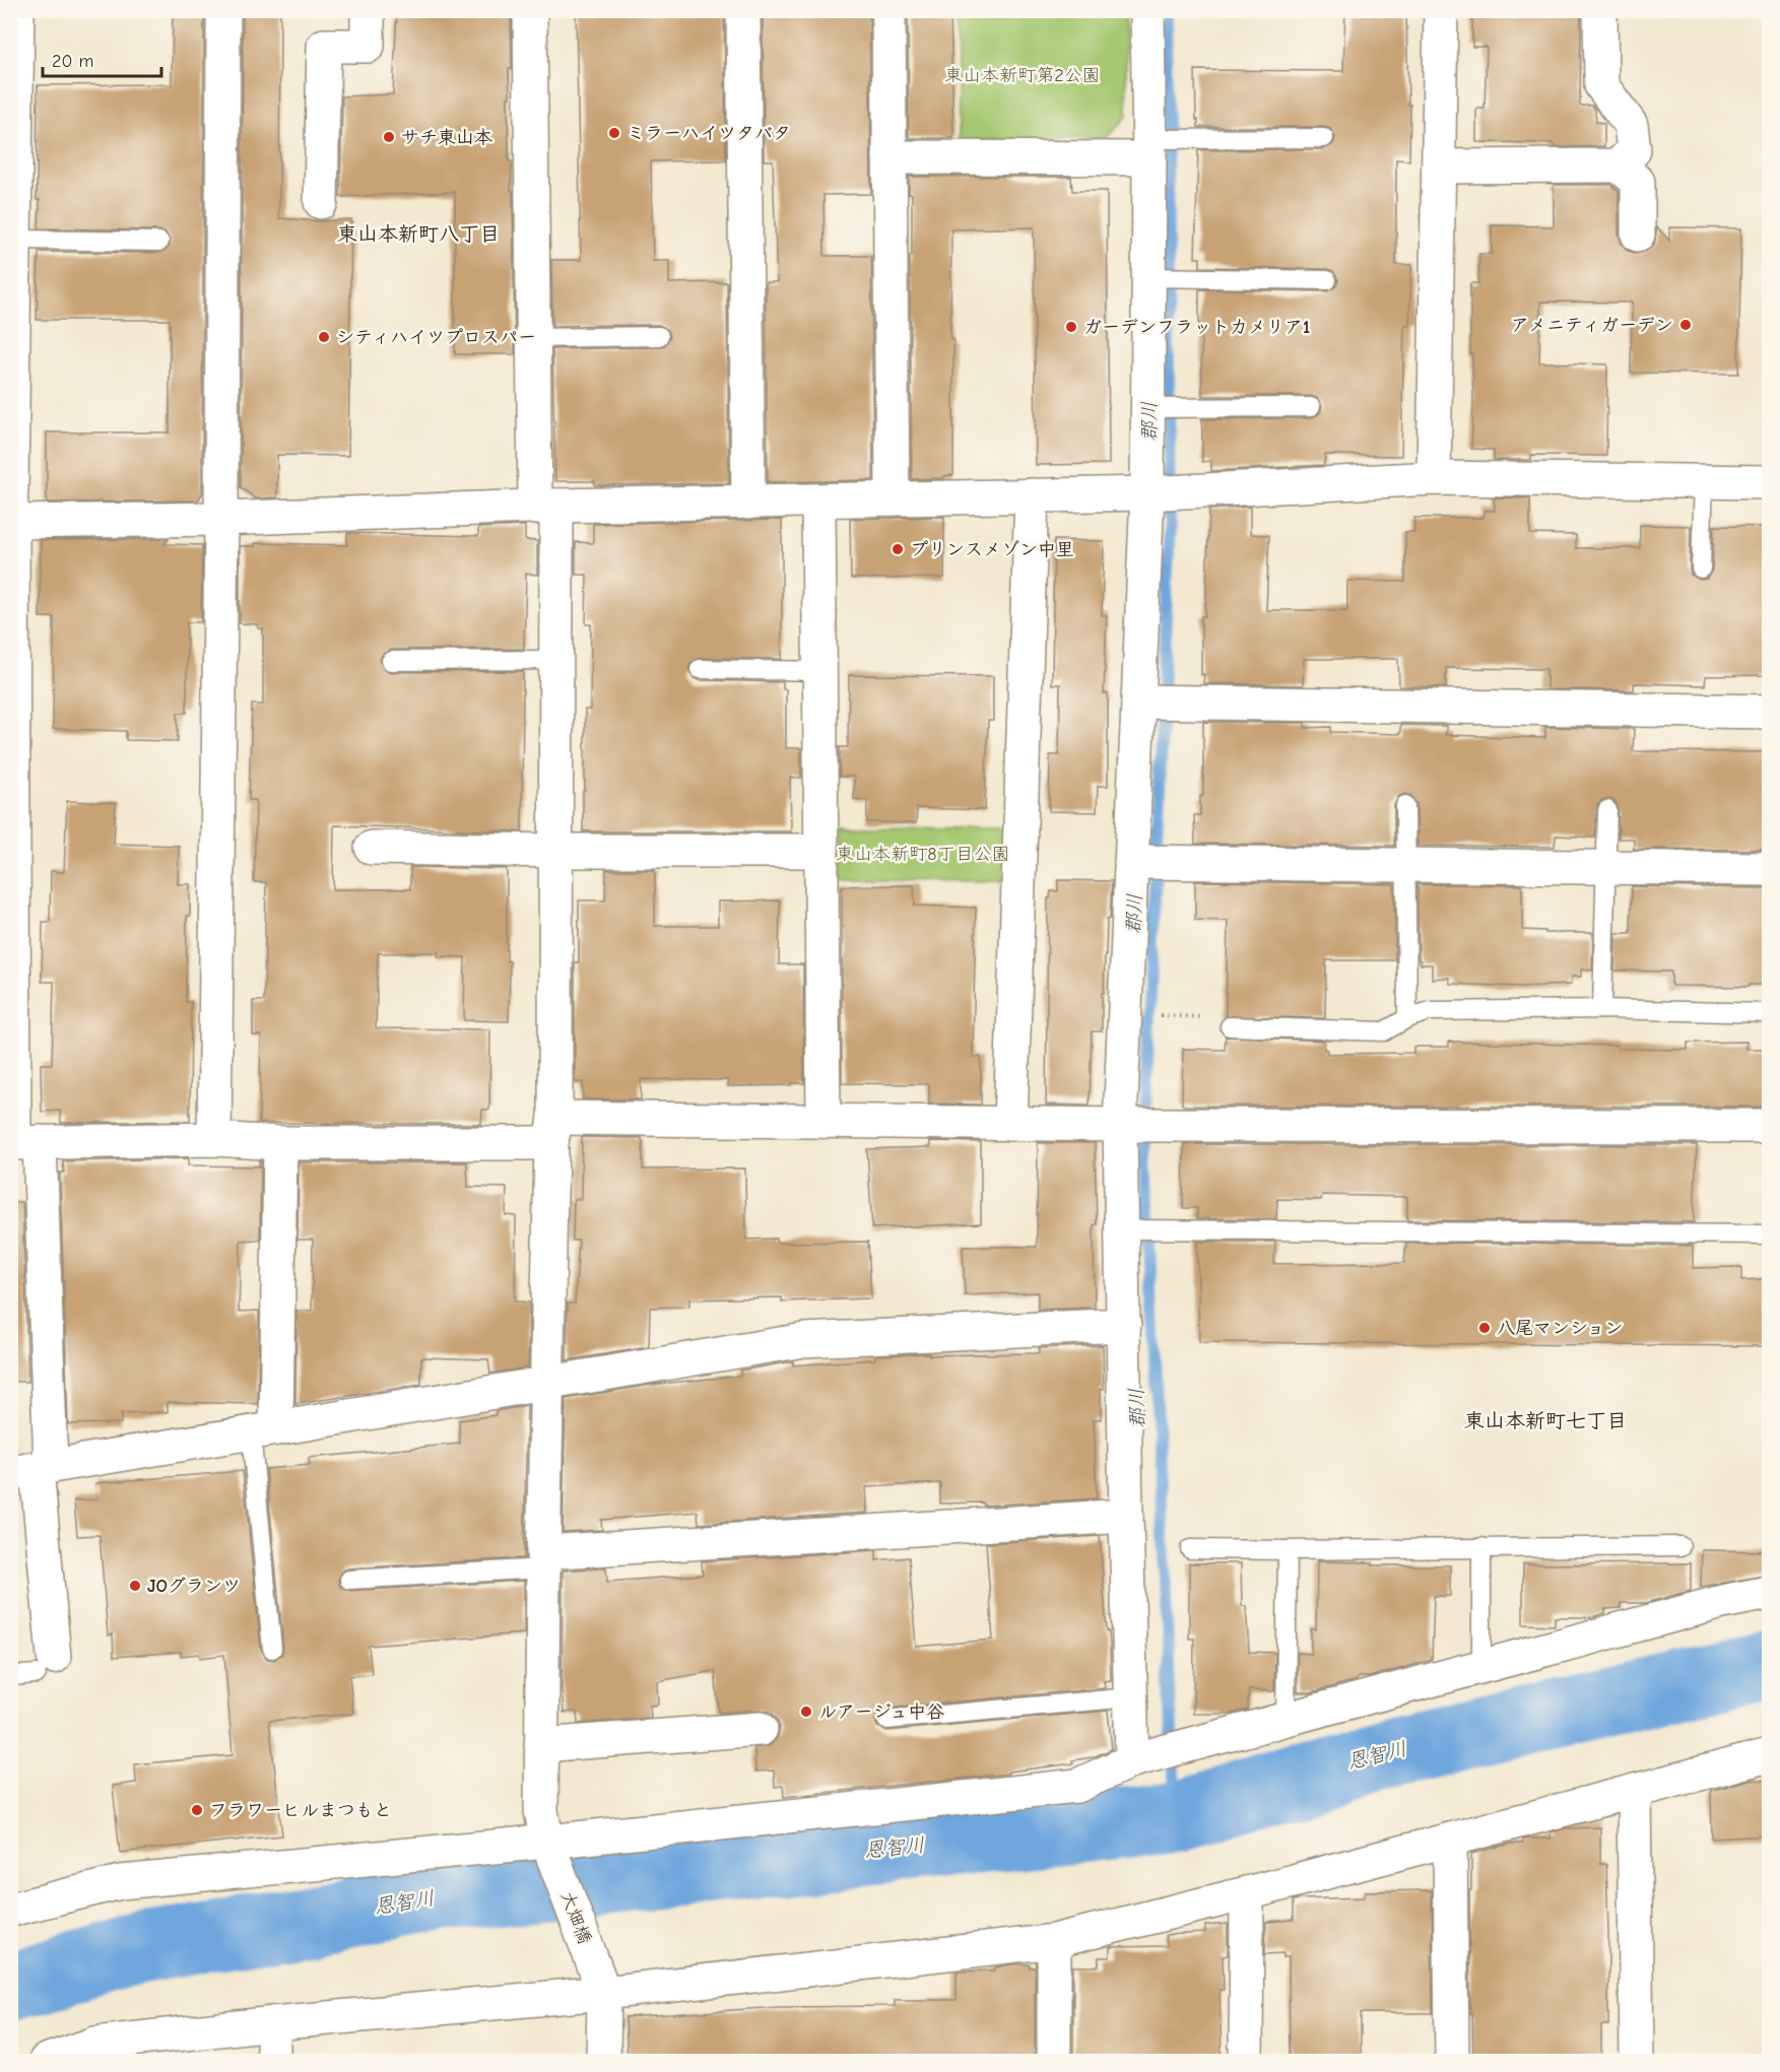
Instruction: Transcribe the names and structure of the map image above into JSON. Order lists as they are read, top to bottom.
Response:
{
  "streets": {
    "street": ["大畑橋"]
  },
  "districts": ["東山本新町八丁目", "東山本新町七丁目"],
  "water": ["郡川", "恩智川"],
  "parks": ["東山本新町第2公園", "東山本新町8丁目公園"],
  "places": [
    "ミラーハイツタバタ",
    "サチ東山本",
    "アメニティガーデン",
    "ガーデンフラットカメリア1",
    "シティハイツプロスパー",
    "プリンスメゾン中里",
    "八尾マンション",
    "JOグランツ",
    "ルアージュ中谷",
    "フラワーヒルまつもと"
  ],
  "scale_bar": "20 m"
}
